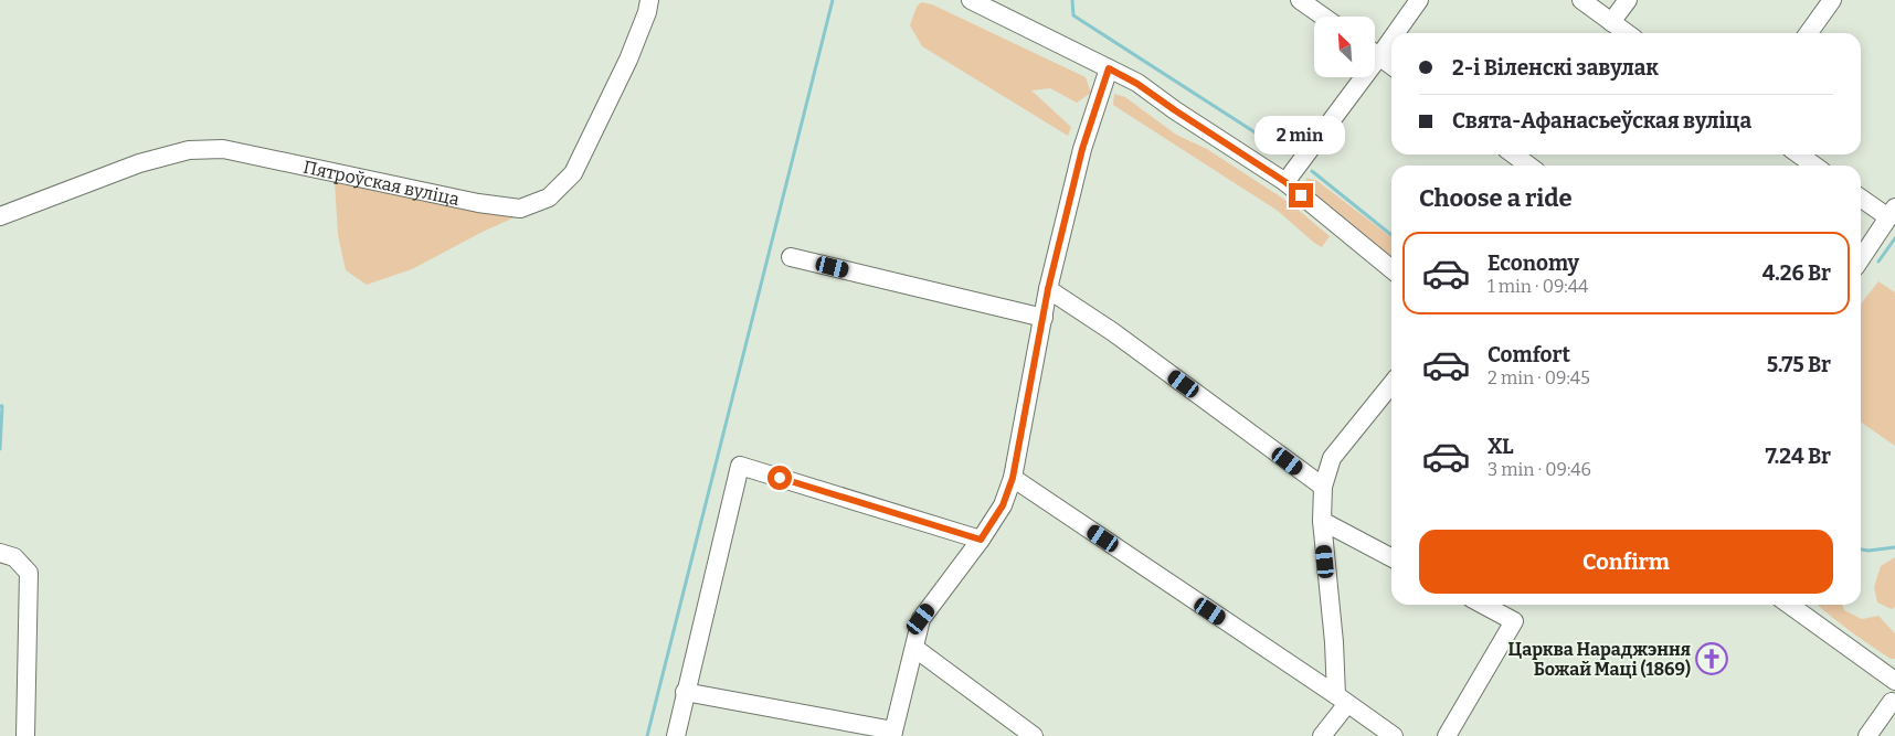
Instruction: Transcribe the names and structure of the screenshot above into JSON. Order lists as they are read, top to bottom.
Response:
{
  "streets": {
    "street": ["Пятроўская вуліца"]
  },
  "places": {
    "church": ["Царква Нараджэння Божай Маці (1869)"]
  },
  "north": "top left",
  "page": {
    "banner": ["2-і Віленскі завулак", "Свята-Афанасьеўская вуліца"],
    "bubble": "2 min",
    "heading": "Choose a ride",
    "list": [
      {
        "name": "Economy",
        "note": "1 min · 09:44",
        "value": "4.26 Br"
      },
      {
        "name": "Comfort",
        "note": "2 min · 09:45",
        "value": "5.75 Br"
      },
      {
        "name": "XL",
        "note": "3 min · 09:46",
        "value": "7.24 Br"
      }
    ],
    "buttons": "Confirm"
  }
}
